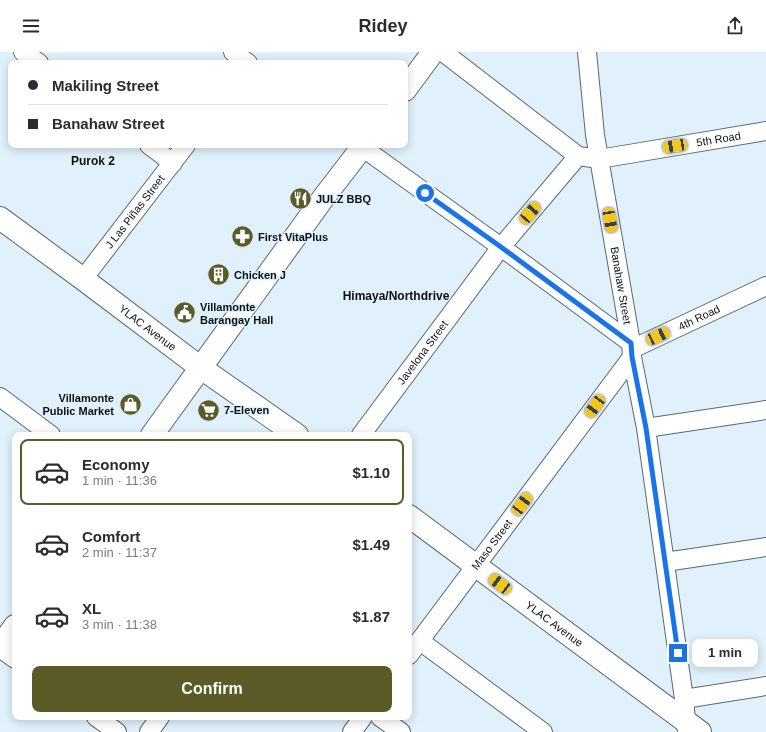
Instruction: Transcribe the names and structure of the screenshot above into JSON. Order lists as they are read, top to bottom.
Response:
{
  "streets": {
    "street": [
      "5th Road",
      "J Las Piñas Street",
      "Banahaw Street",
      "4th Road",
      "YLAC Avenue",
      "Javelona Street",
      "Maso Street"
    ]
  },
  "crossings": [
    ["5th Road", "Banahaw Street"],
    ["J Las Piñas Street", "YLAC Avenue"],
    ["Banahaw Street", "4th Road"],
    ["Banahaw Street", "YLAC Avenue"],
    ["Banahaw Street", "Maso Street"],
    ["4th Road", "Maso Street"],
    ["YLAC Avenue", "Maso Street"]
  ],
  "districts": ["Purok 2", "Himaya/Northdrive"],
  "places": {
    "restaurant": ["JULZ BBQ"],
    "pharmacy": ["First VitaPlus"],
    "building": ["Chicken J"],
    "public building": ["Villamonte Barangay Hall"],
    "shop": ["Villamonte Public Market"],
    "supermarket": ["7-Eleven"]
  },
  "page": {
    "header": "Ridey",
    "banner": ["Makiling Street", "Banahaw Street"],
    "list": [
      {
        "name": "Economy",
        "note": "1 min · 11:36",
        "value": "$1.10"
      },
      {
        "name": "Comfort",
        "note": "2 min · 11:37",
        "value": "$1.49"
      },
      {
        "name": "XL",
        "note": "3 min · 11:38",
        "value": "$1.87"
      }
    ],
    "bubble": "1 min",
    "buttons": "Confirm"
  }
}
